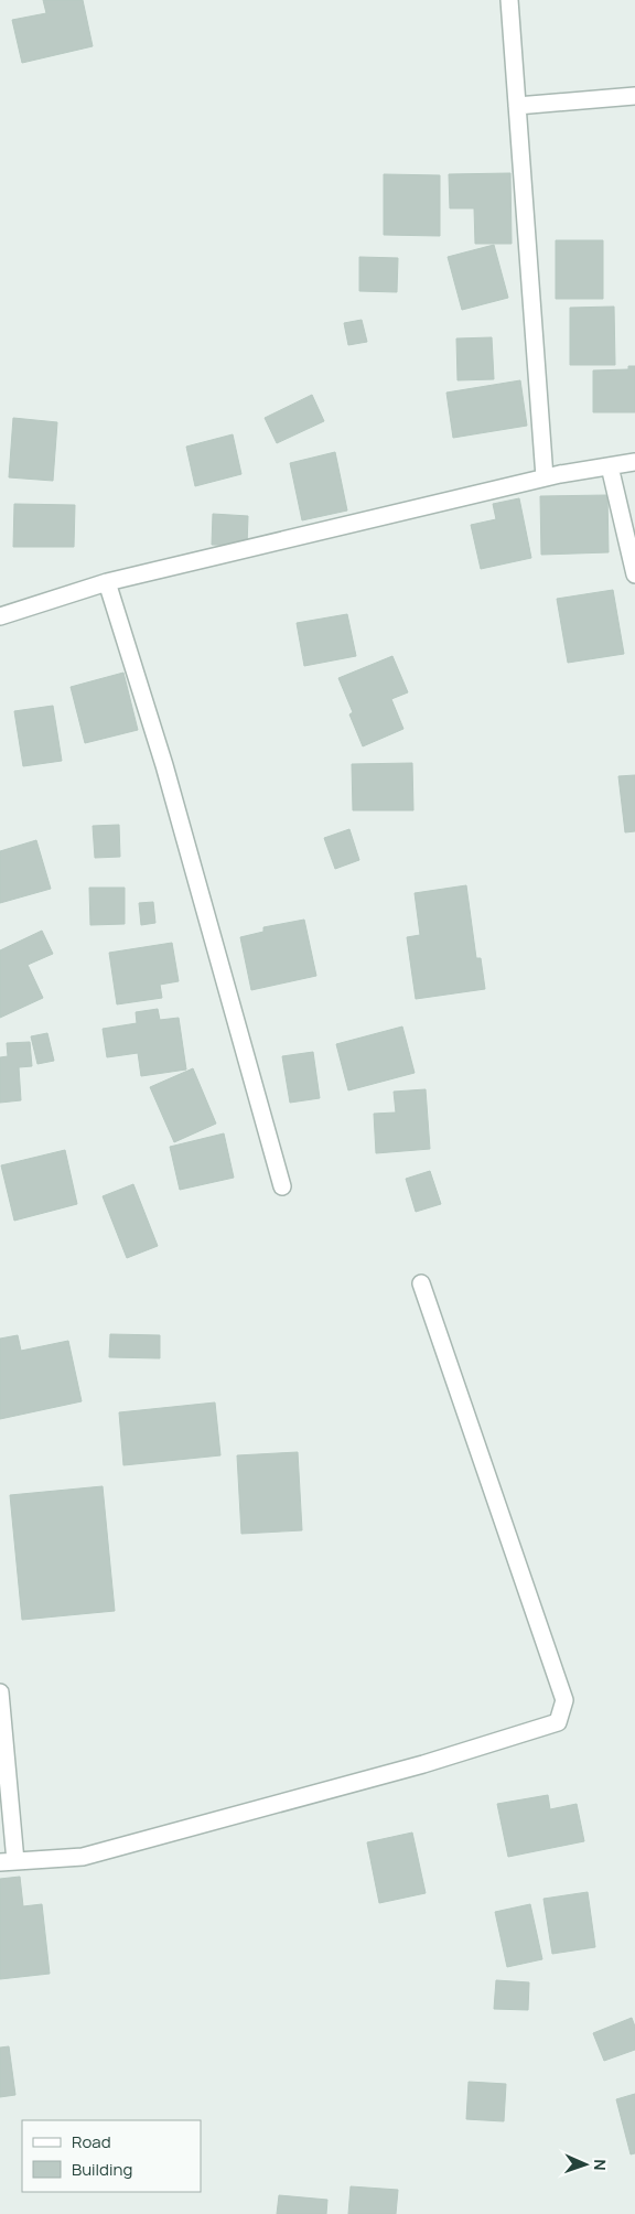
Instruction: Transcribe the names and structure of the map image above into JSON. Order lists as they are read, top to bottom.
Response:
{
  "legend": ["Road", "Building"],
  "north": "right"
}
